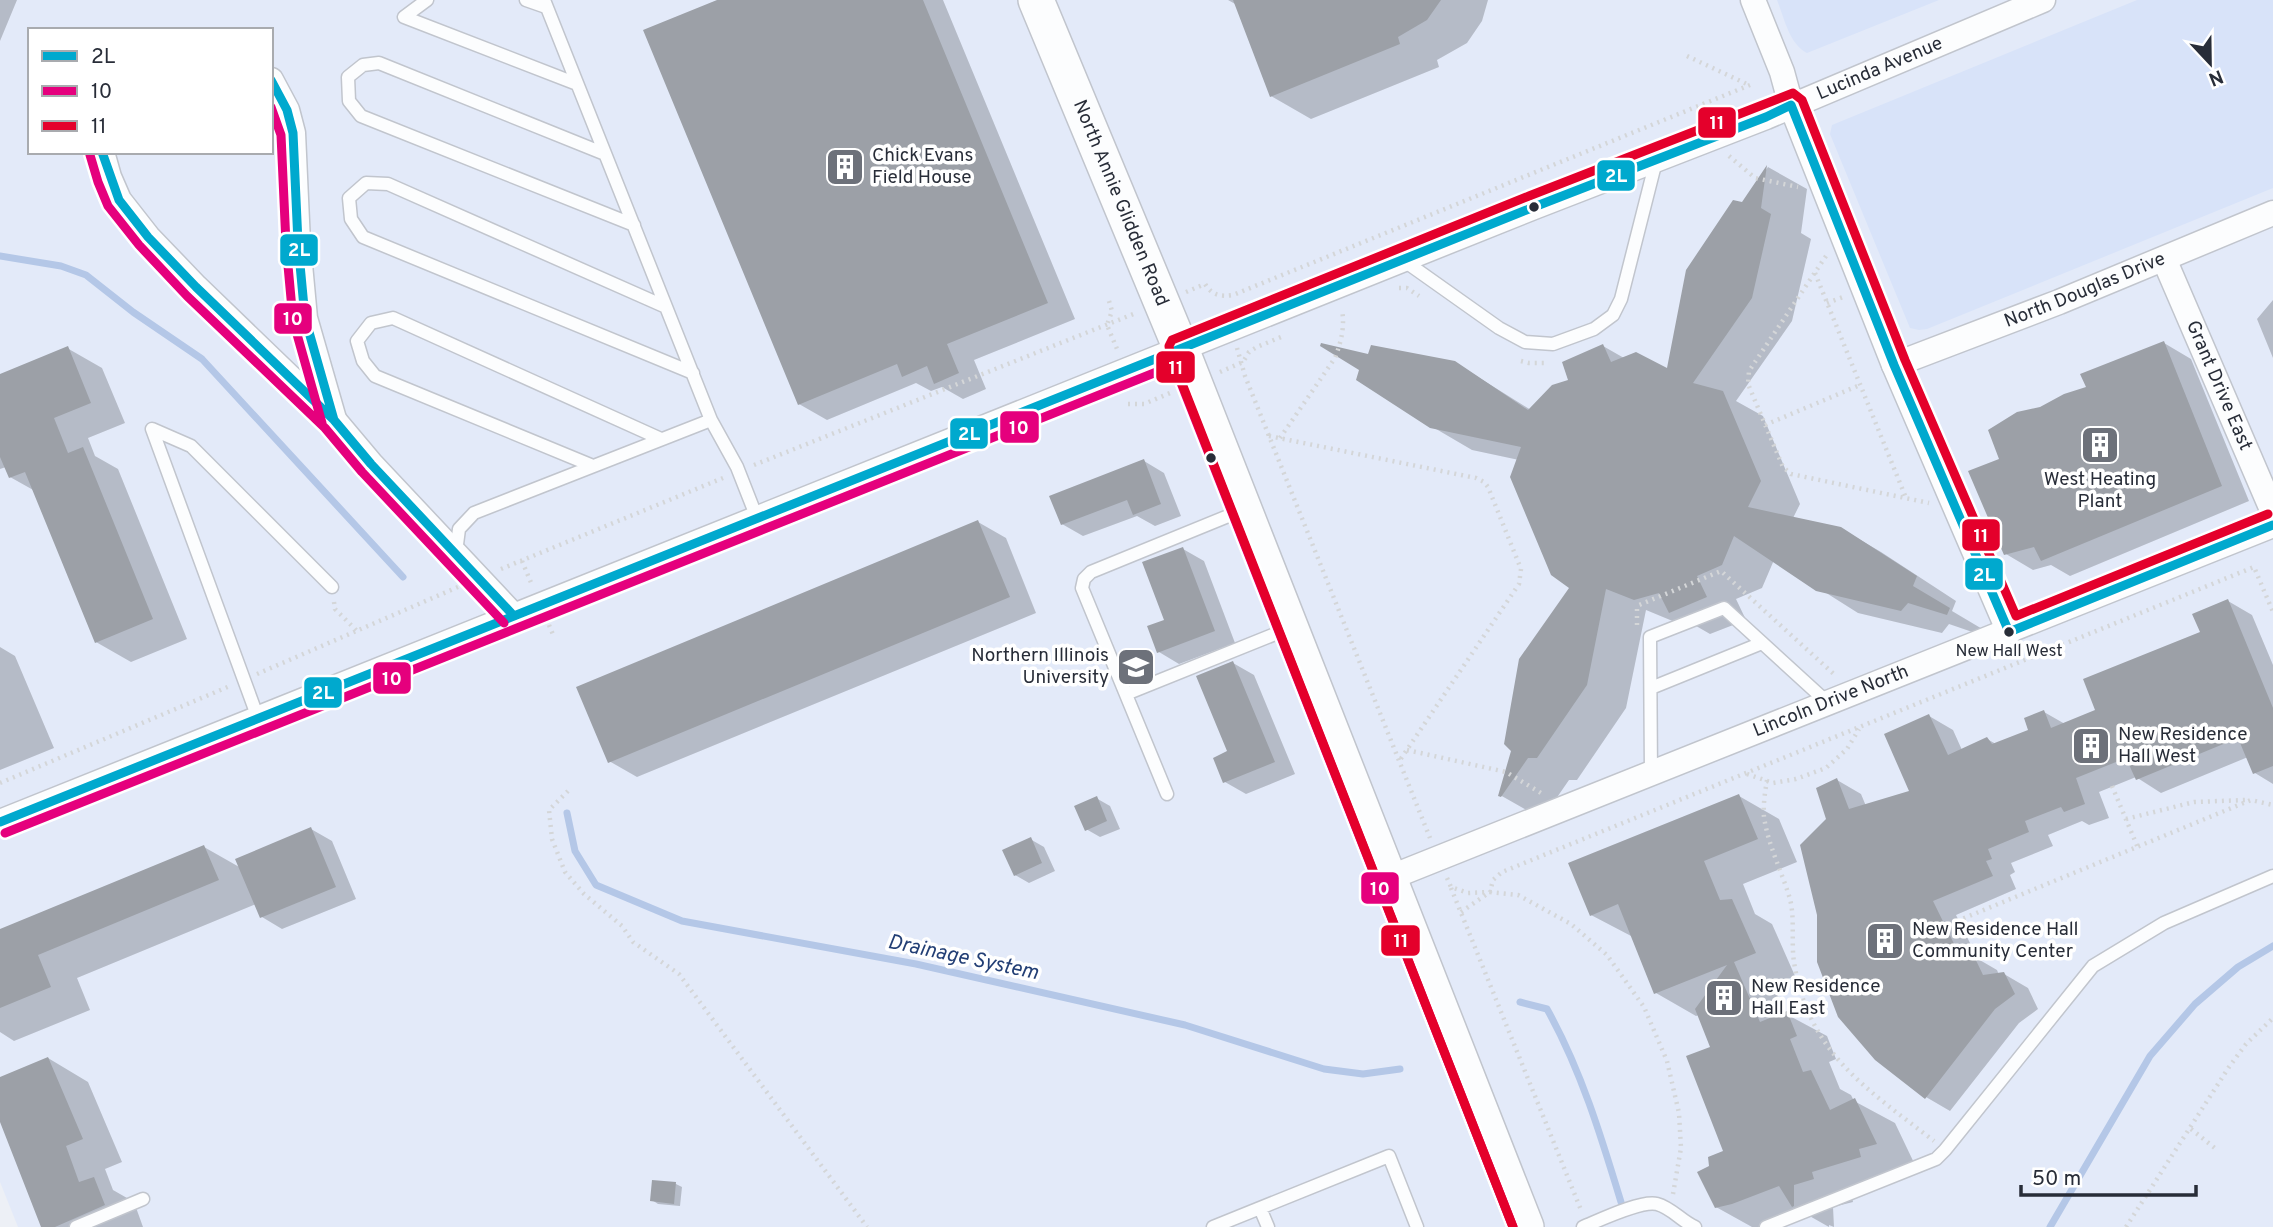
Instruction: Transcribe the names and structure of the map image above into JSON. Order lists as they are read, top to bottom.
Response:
{
  "streets": {
    "main road": ["North Annie Glidden Road"],
    "street": [
      "Lucinda Avenue",
      "North Douglas Drive",
      "Grant Drive East",
      "Lincoln Drive North"
    ]
  },
  "crossings": [
    ["Lucinda Avenue", "North Annie Glidden Road"],
    ["North Annie Glidden Road", "Lincoln Drive North"],
    ["North Douglas Drive", "Grant Drive East"]
  ],
  "water": ["Drainage System"],
  "places": {
    "building": [
      "Chick Evans Field House",
      "West Heating Plant",
      "New Residence Hall West",
      "New Residence Hall Community Center",
      "New Residence Hall East"
    ],
    "other": ["New Hall West"],
    "school or university": ["Northern Illinois University"]
  },
  "lines": ["transit line 2L", "transit line 11", "transit line 10"],
  "legend": ["2L", "10", "11"],
  "scale_bar": "50 m",
  "north": "bottom"
}
